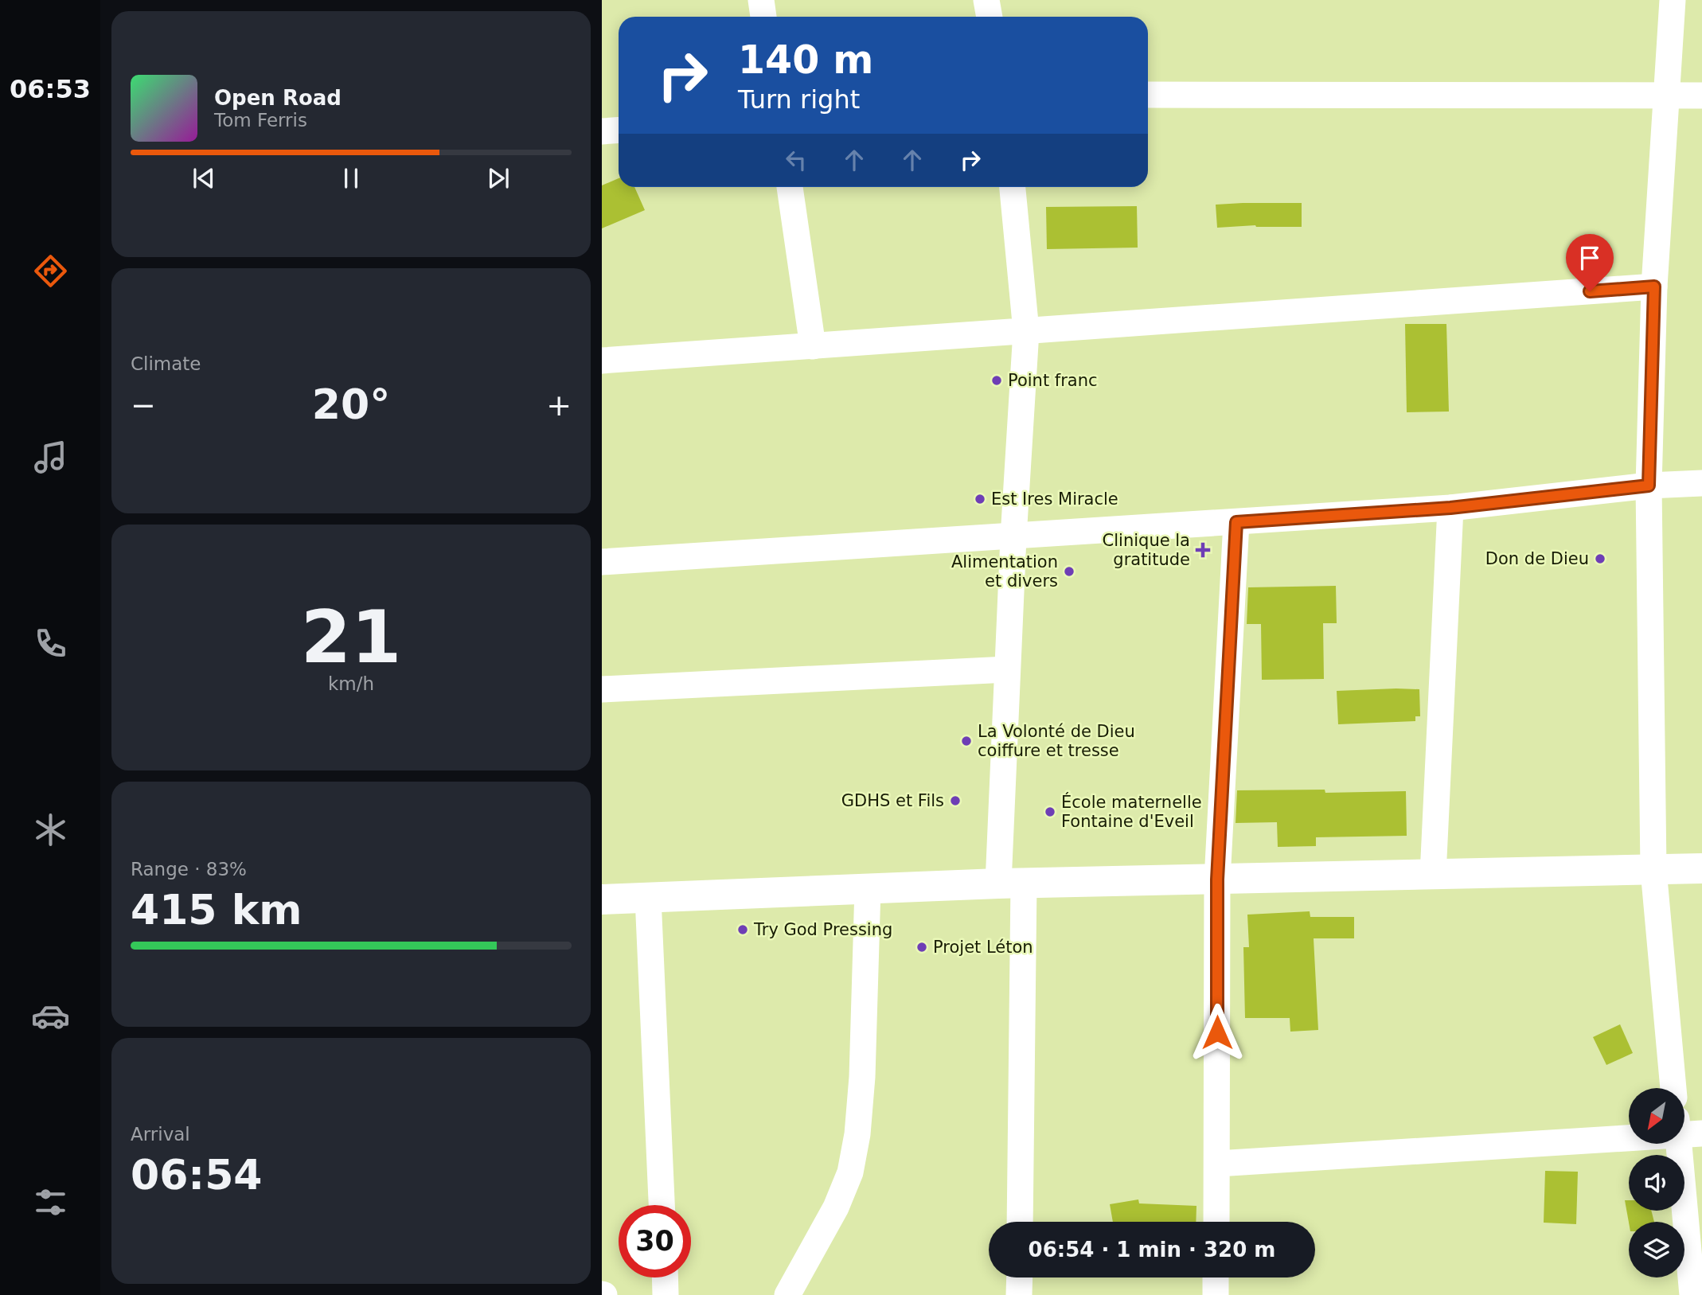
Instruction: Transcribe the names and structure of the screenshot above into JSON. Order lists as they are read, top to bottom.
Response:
{
  "places": {
    "other": [
      "Point franc",
      "Est Ires Miracle",
      "Don de Dieu",
      "Alimentation et divers",
      "La Volonté de Dieu coiffure et tresse",
      "GDHS et Fils",
      "École maternelle Fontaine d'Eveil",
      "Try God Pressing",
      "Projet Léton"
    ],
    "health": ["Clinique la gratitude"]
  },
  "north": "bottom left",
  "page": {
    "tabs": "06:53",
    "turn": ["140 m", "Turn right"],
    "song": ["Open Road", "Tom Ferris"],
    "tile": [
      "Climate",
      ["21", "km/h"],
      ["Range · 83%", "415 km"],
      ["Arrival", "06:54"]
    ],
    "heat": ["−", "20°", "+"],
    "limit": "30",
    "trip": "06:54 · 1 min · 320 m"
  }
}
